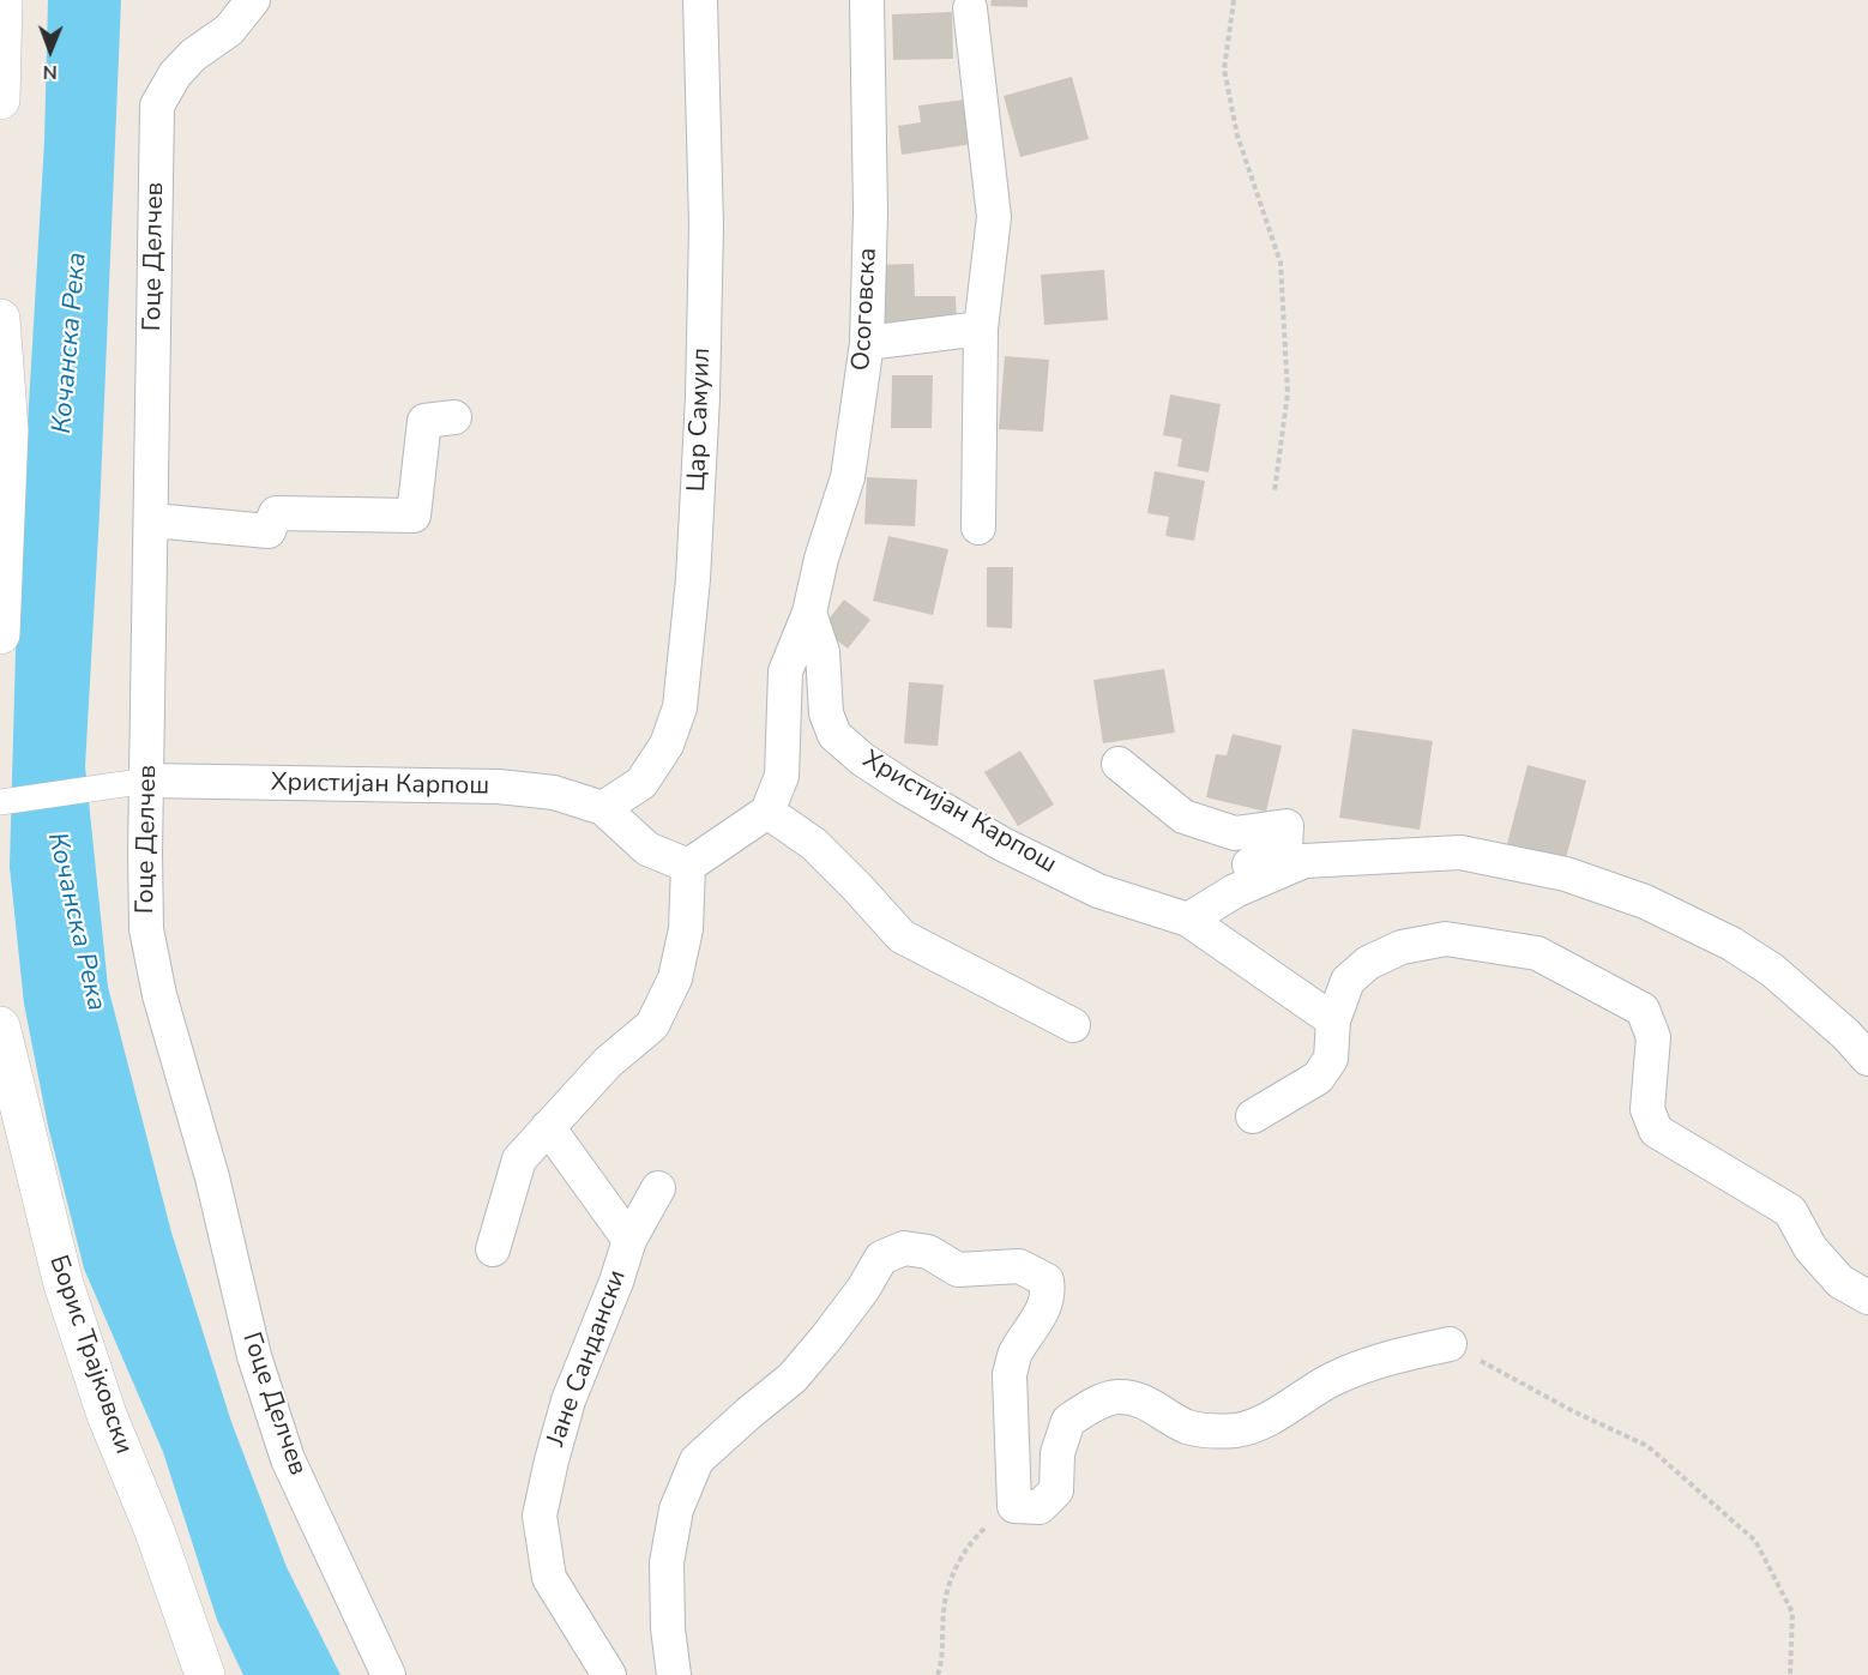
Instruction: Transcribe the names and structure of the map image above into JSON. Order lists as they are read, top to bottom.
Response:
{
  "streets": {
    "street": [
      "Гоце Делчев",
      "Осоговска",
      "Цар Самуил",
      "Христијан Карпош",
      "Борис Трајковски",
      "Јане Сандански"
    ]
  },
  "crossings": [
    ["Гоце Делчев", "Христијан Карпош"],
    ["Осоговска", "Христијан Карпош"],
    ["Цар Самуил", "Христијан Карпош"]
  ],
  "water": ["Кочанска Река"],
  "north": "bottom"
}
